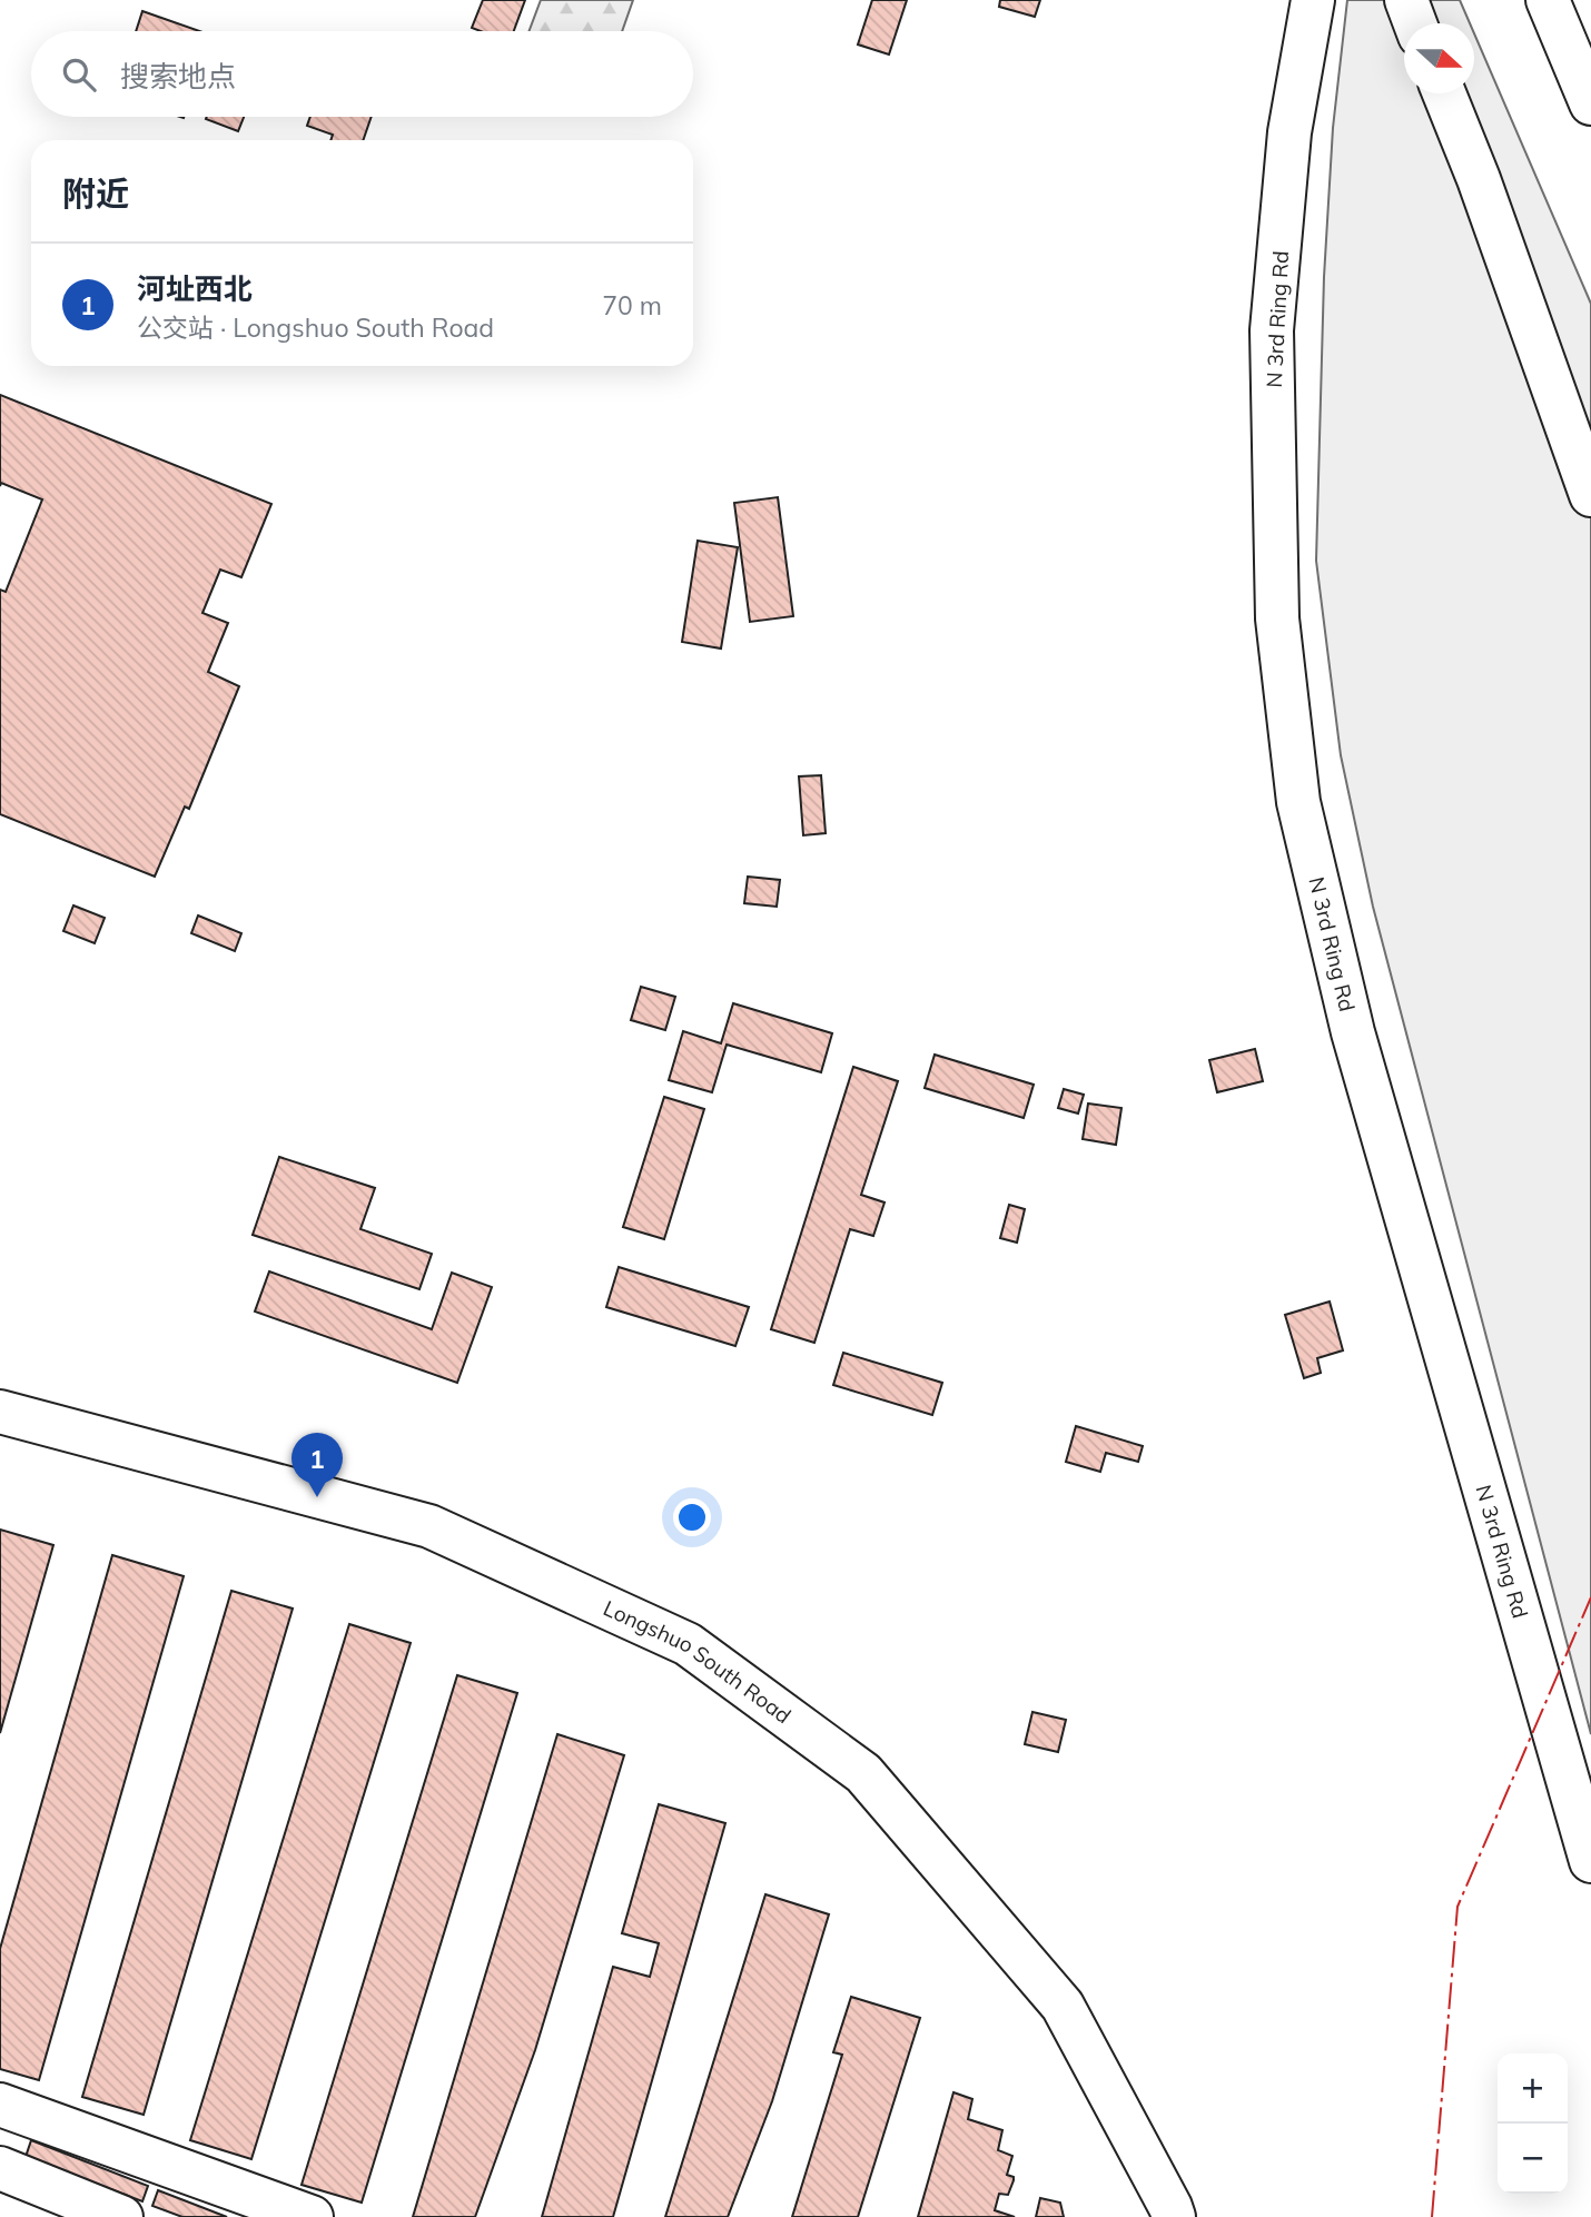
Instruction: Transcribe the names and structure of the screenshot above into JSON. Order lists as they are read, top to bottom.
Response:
{
  "streets": {
    "main road": ["N 3rd Ring Rd", "Longshuo South Road"]
  },
  "north": "right",
  "page": {
    "search": "搜索地点",
    "heading": "附近",
    "list": [
      {
        "mark": "1",
        "name": "河址西北",
        "note": "公交站 · Longshuo South Road",
        "value": "70 m"
      }
    ],
    "pins": "1",
    "map_buttons": ["+", "−"]
  }
}
